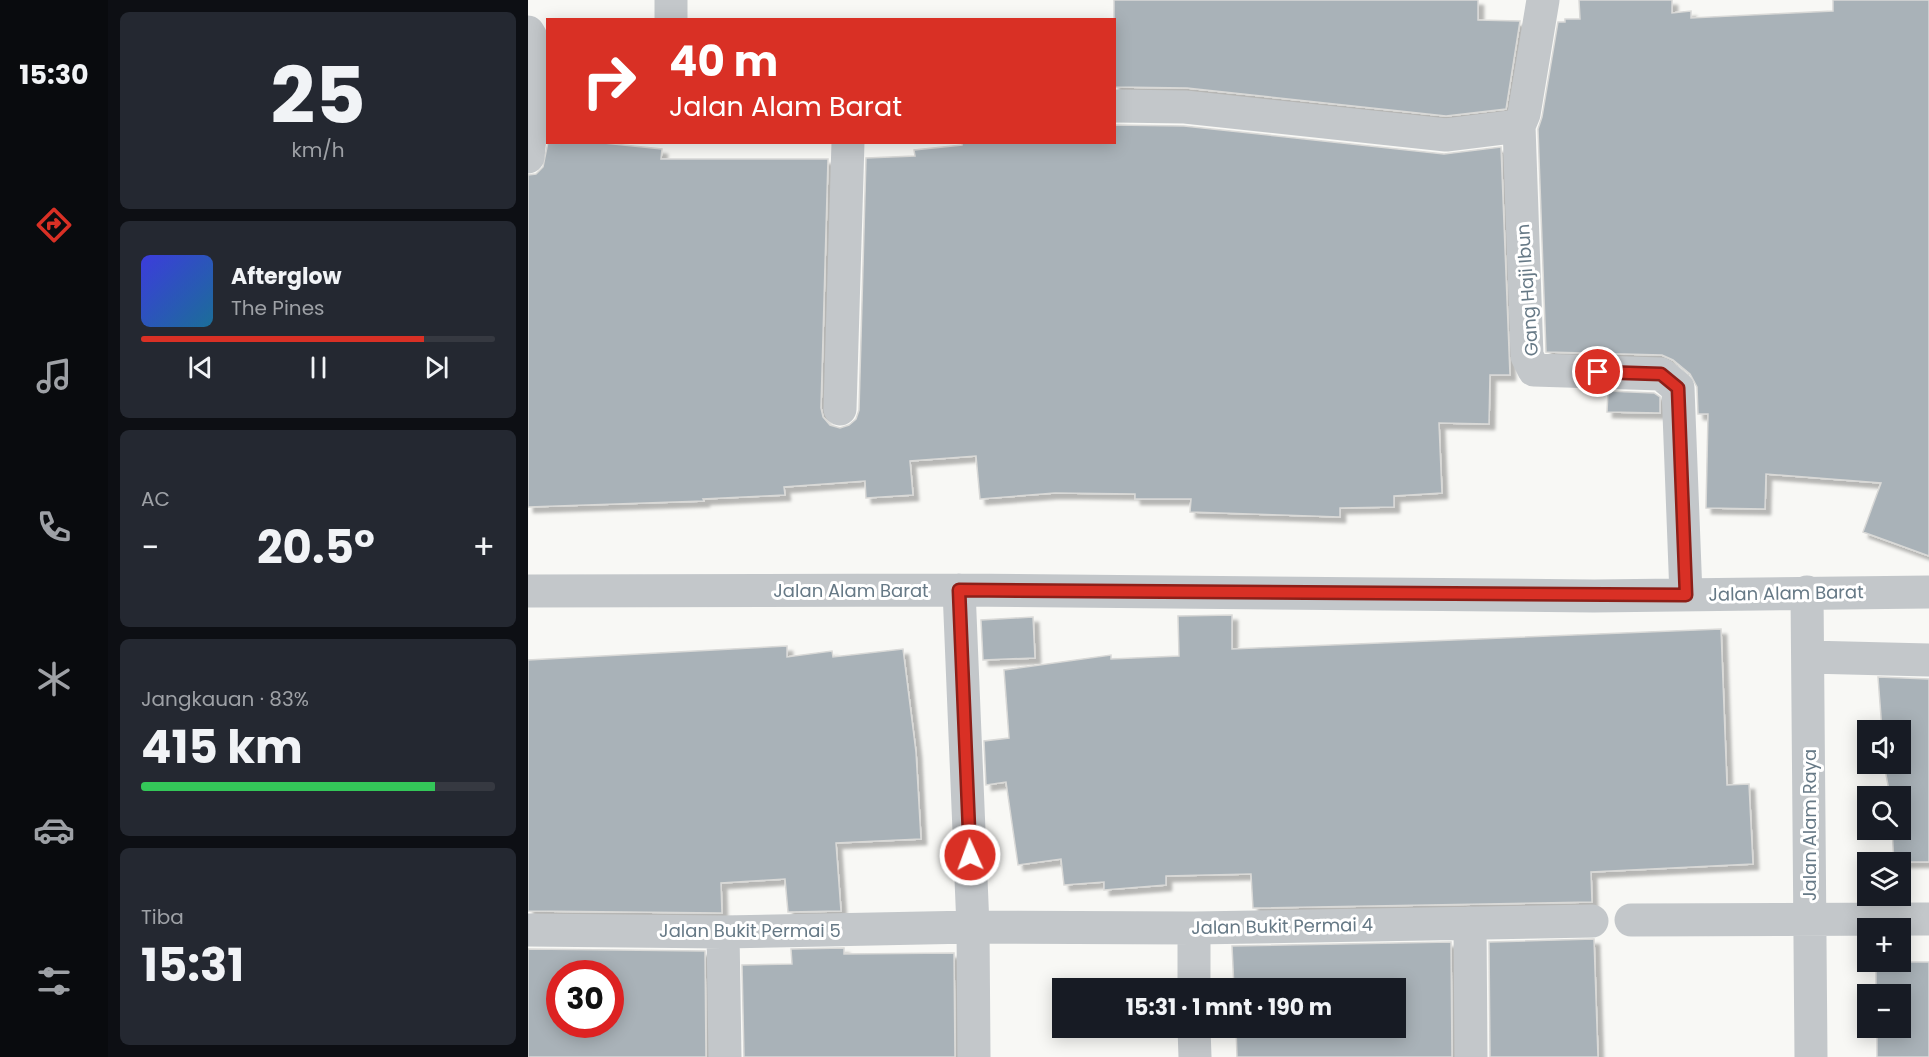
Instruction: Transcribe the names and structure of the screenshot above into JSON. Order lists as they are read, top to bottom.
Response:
{
  "streets": {
    "street": [
      "Gang Haji Ibun",
      "Jalan Alam Barat",
      "Jalan Alam Raya",
      "Jalan Bukit Permai 4",
      "Jalan Bukit Permai 5"
    ]
  },
  "crossings": [
    ["Gang Haji Ibun", "Jalan Alam Barat"],
    ["Jalan Alam Barat", "Jalan Alam Raya"],
    ["Jalan Bukit Permai 4", "Jalan Bukit Permai 5"]
  ],
  "page": {
    "tabs": "15:30",
    "tile": [
      ["25", "km/h"],
      "AC",
      ["Jangkauan · 83%", "415 km"],
      ["Tiba", "15:31"]
    ],
    "turn": ["40 m", "Jalan Alam Barat"],
    "song": ["Afterglow", "The Pines"],
    "heat": ["−", "20.5°", "+"],
    "map_buttons": ["+", "−"],
    "limit": "30",
    "trip": "15:31 · 1 mnt · 190 m"
  }
}
